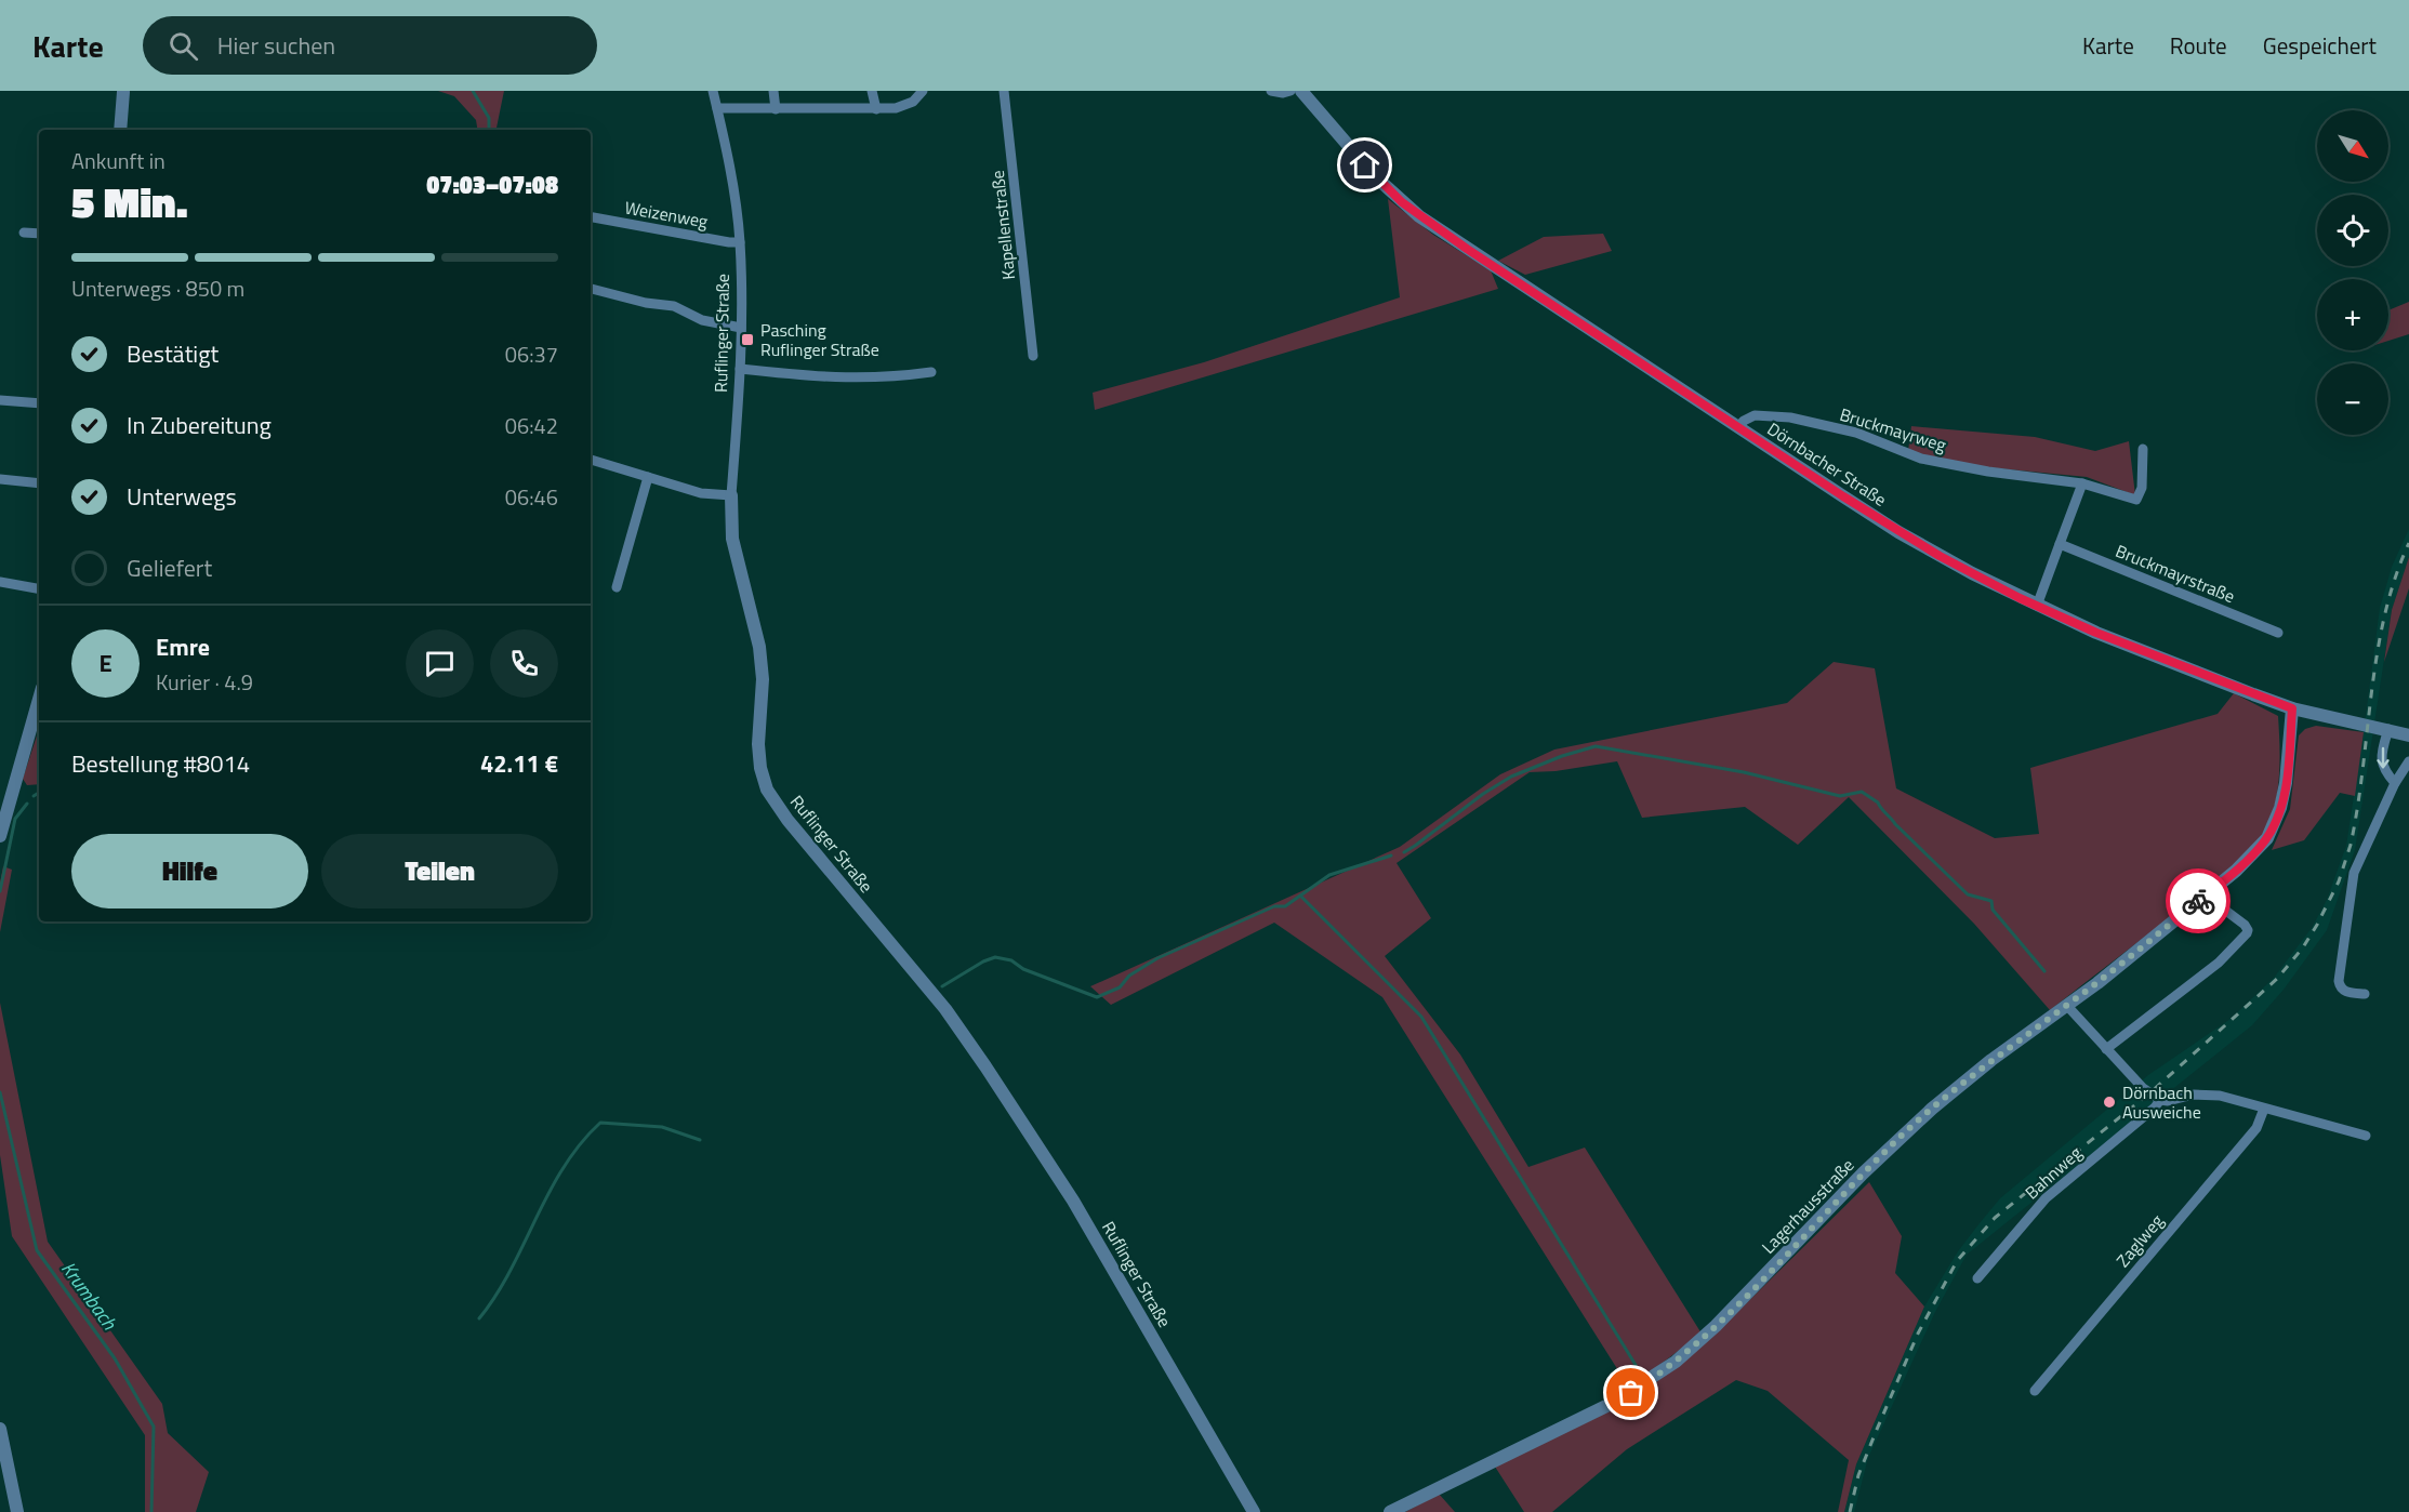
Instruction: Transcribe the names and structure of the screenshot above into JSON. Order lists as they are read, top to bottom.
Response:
{
  "streets": {
    "street": [
      "Weizenweg",
      "Kapellenstraße",
      "Ruflinger Straße",
      "Bruckmayrweg",
      "Dörnbacher Straße",
      "Bruckmayrstraße",
      "Bahnweg",
      "Lagerhausstraße",
      "Zaglweg"
    ]
  },
  "crossings": [
    ["Weizenweg", "Ruflinger Straße"],
    ["Bruckmayrweg", "Dörnbacher Straße"],
    ["Dörnbacher Straße", "Lagerhausstraße"]
  ],
  "water": ["Krumbach"],
  "places": {
    "transit": ["Pasching Ruflinger Straße"],
    "other": ["Dörnbach Ausweiche"]
  },
  "north": "bottom right",
  "page": {
    "header": "Karte",
    "search": "Hier suchen",
    "nav": ["Karte", "Route", "Gespeichert"],
    "map_buttons": ["+", "−"],
    "heading": ["5 Min.", "Ankunft in", "07:03–07:08"],
    "panel": [
      "Emre",
      "Kurier · 4.9",
      "Bestellung #8014",
      "42.11 €"
    ],
    "bar": "Unterwegs · 850 m",
    "list": [
      ["Bestätigt", "06:37"],
      ["In Zubereitung", "06:42"],
      ["Unterwegs", "06:46"],
      "Geliefert"
    ],
    "round": "E",
    "buttons": ["Hilfe", "Teilen"]
  }
}
